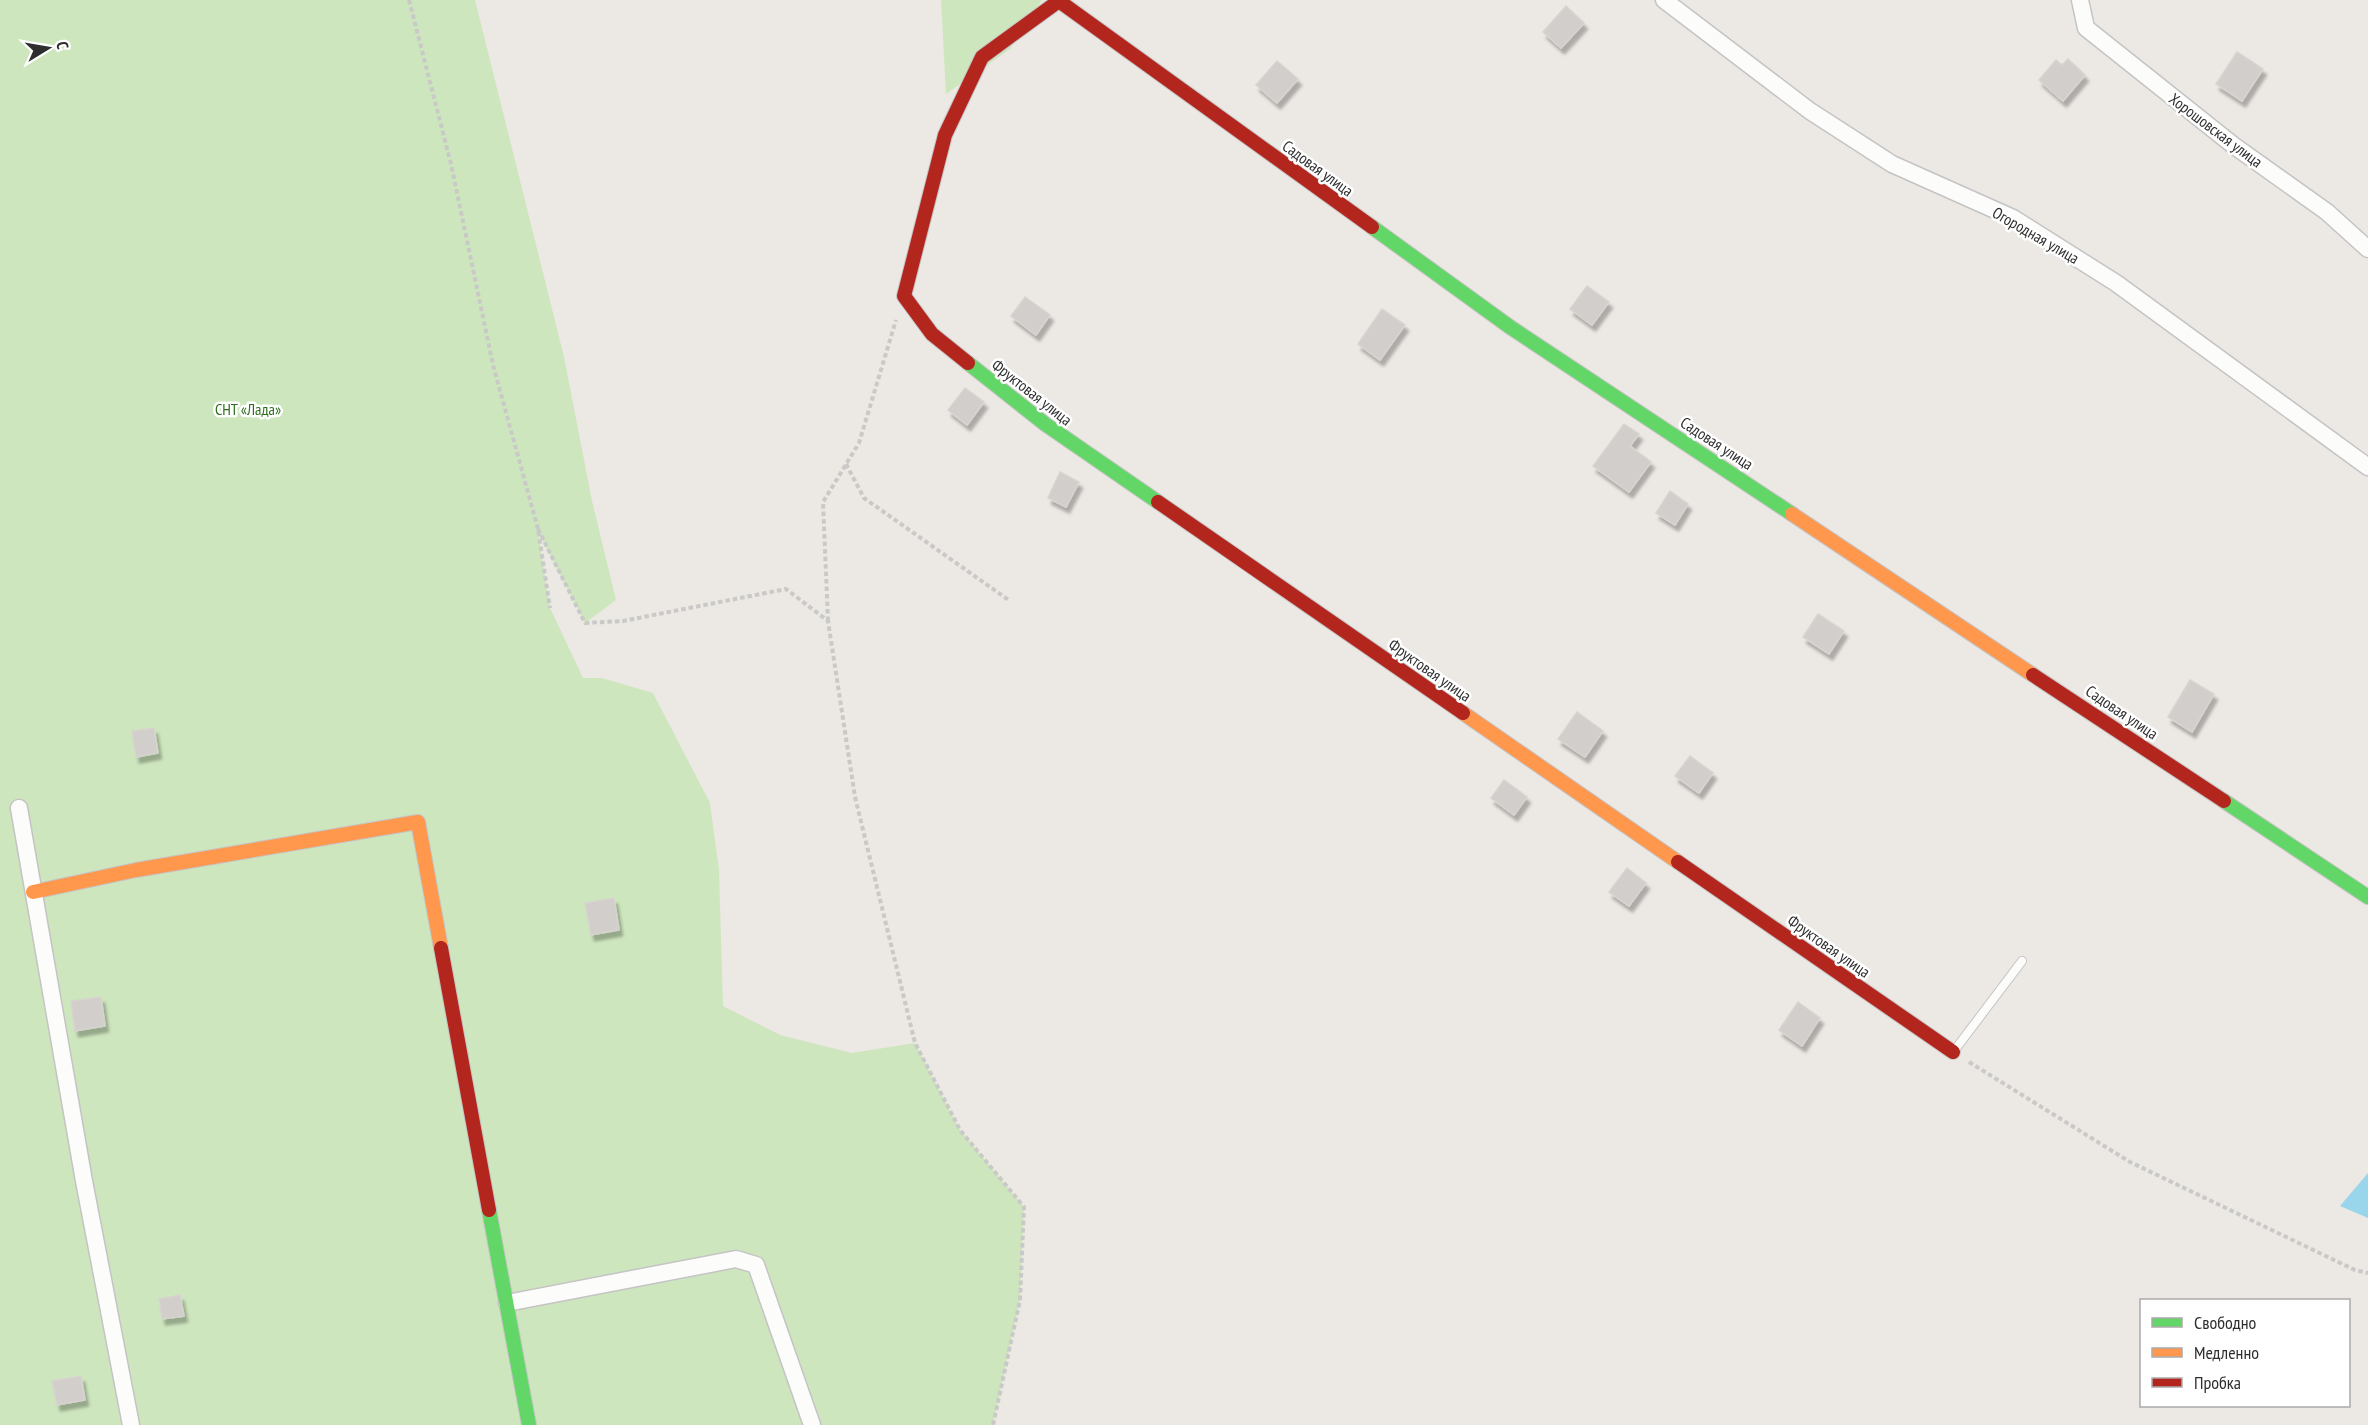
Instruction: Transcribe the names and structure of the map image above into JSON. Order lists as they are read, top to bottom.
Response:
{
  "streets": {
    "street": [
      "Хорошовская улица",
      "Садовая улица",
      "Огородная улица",
      "Фруктовая улица"
    ]
  },
  "parks": ["СНТ «Лада»"],
  "legend": ["Свободно", "Медленно", "Пробка"],
  "north": "right"
}
